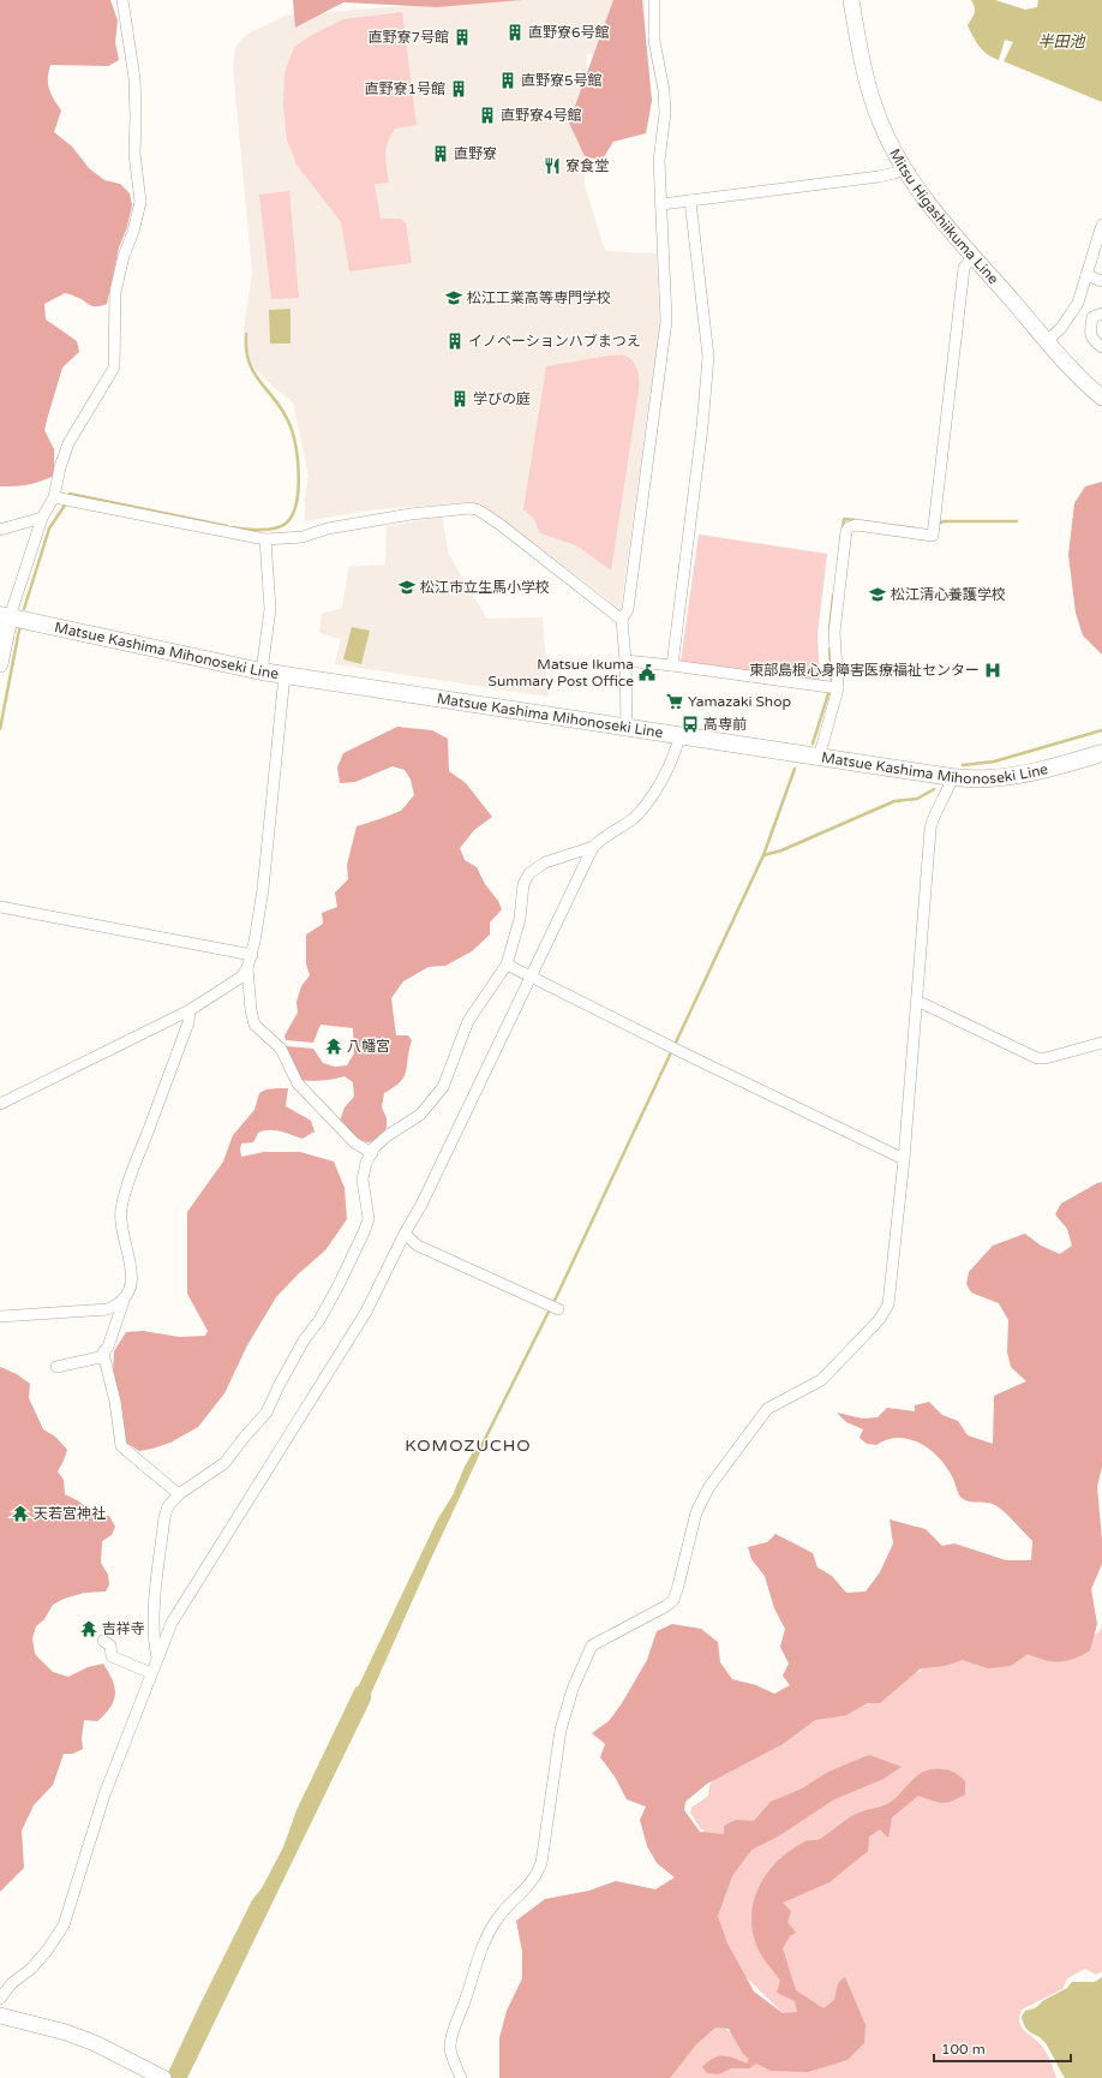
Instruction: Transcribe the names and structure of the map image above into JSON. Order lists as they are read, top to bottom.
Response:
{
  "streets": {
    "main road": ["Mitsu Higashiikuma Line", "Matsue Kashima Mihonoseki Line"]
  },
  "districts": ["KOMOZUCHO"],
  "water": ["半田池"],
  "places": {
    "building": [
      "直野寮6号館",
      "直野寮7号館",
      "直野寮5号館",
      "直野寮1号館",
      "直野寮4号館",
      "直野寮",
      "イノベーションハブまつえ",
      "学びの庭"
    ],
    "restaurant": ["寮食堂"],
    "school or university": ["松江工業高等専門学校", "松江市立生馬小学校", "松江清心養護学校"],
    "hospital": ["東部島根心身障害医療福祉センター"],
    "public building": ["Matsue Ikuma Summary Post Office"],
    "supermarket": ["Yamazaki Shop"],
    "bus stop": ["高専前"],
    "temple": ["八幡宮", "天若宮神社", "吉祥寺"]
  },
  "scale_bar": "100 m"
}
